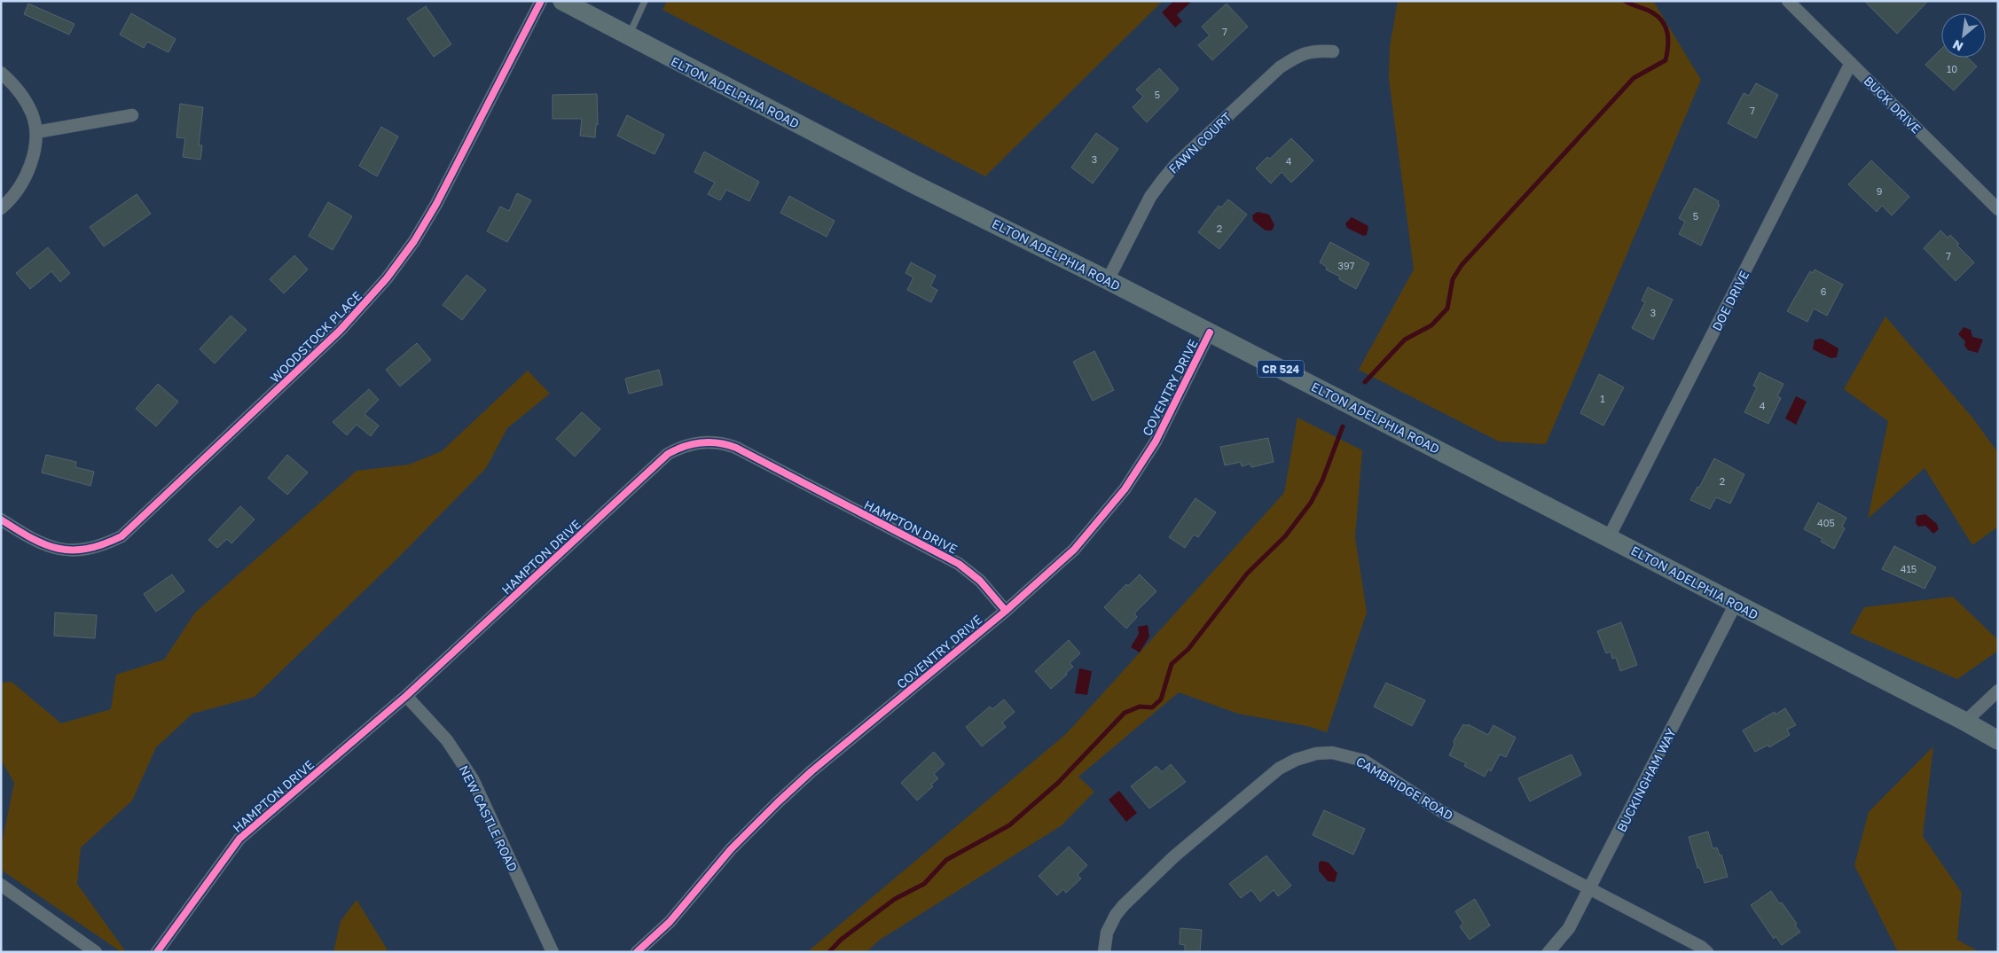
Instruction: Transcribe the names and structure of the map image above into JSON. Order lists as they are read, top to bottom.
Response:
{
  "streets": {
    "main road": ["ELTON ADELPHIA ROAD", "CR 524"],
    "street": [
      "BUCK DRIVE",
      "FAWN COURT",
      "DOE DRIVE",
      "WOODSTOCK PLACE",
      "COVENTRY DRIVE",
      "HAMPTON DRIVE",
      "BUCKINGHAM WAY",
      "CAMBRIDGE ROAD",
      "NEW CASTLE ROAD"
    ]
  },
  "crossings": [
    ["ELTON ADELPHIA ROAD", "FAWN COURT"],
    ["ELTON ADELPHIA ROAD", "DOE DRIVE"],
    ["ELTON ADELPHIA ROAD", "COVENTRY DRIVE"],
    ["ELTON ADELPHIA ROAD", "BUCKINGHAM WAY"],
    ["BUCK DRIVE", "DOE DRIVE"],
    ["COVENTRY DRIVE", "HAMPTON DRIVE"],
    ["HAMPTON DRIVE", "NEW CASTLE ROAD"],
    ["BUCKINGHAM WAY", "CAMBRIDGE ROAD"]
  ],
  "house_numbers": [
    "7",
    "10",
    "5",
    "7",
    "3",
    "4",
    "9",
    "5",
    "2",
    "7",
    "397",
    "6",
    "3",
    "1",
    "4",
    "2",
    "405",
    "415"
  ],
  "north": "bottom left"
}
